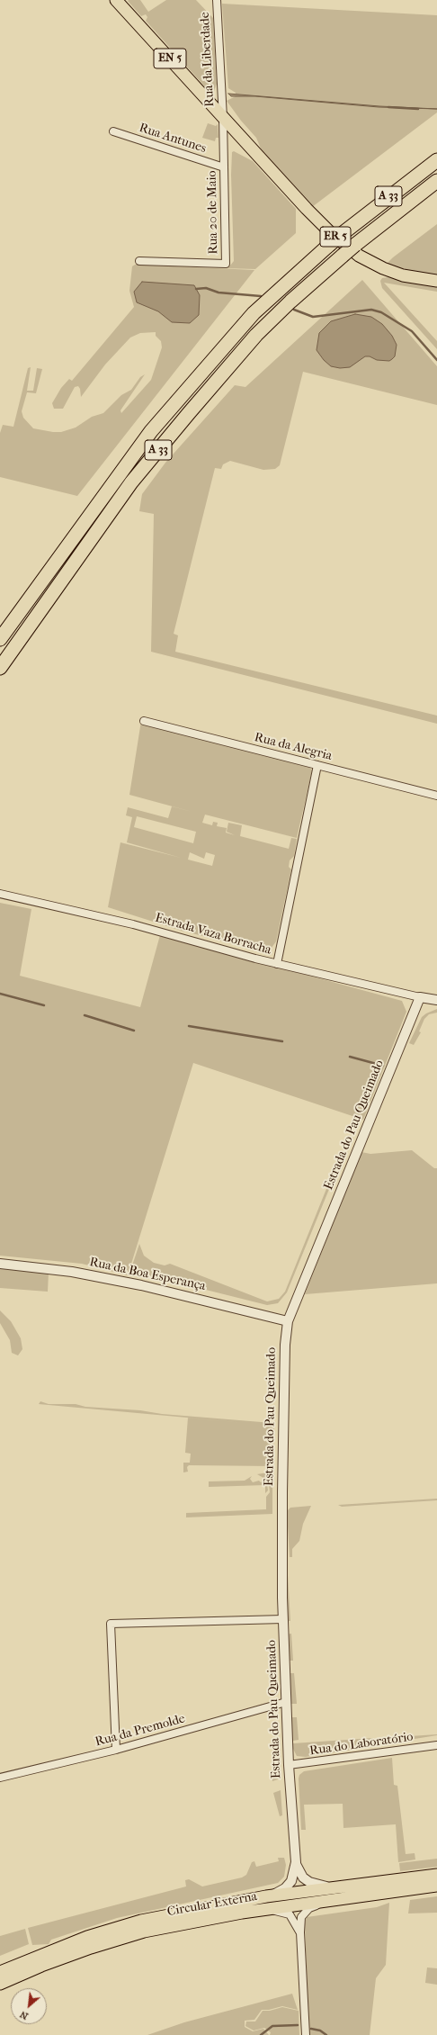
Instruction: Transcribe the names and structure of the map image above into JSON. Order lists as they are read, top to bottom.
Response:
{
  "streets": {
    "highway": ["A 33"],
    "main road": ["EN 5", "ER 5", "Circular Externa"],
    "street": [
      "Rua da Liberdade",
      "Rua Antunes",
      "Rua 20 de Maio",
      "Rua da Alegria",
      "Estrada Vaza Borracha",
      "Estrada do Pau Queimado",
      "Rua da Boa Esperança",
      "Rua da Premolde",
      "Rua do Laboratório"
    ]
  },
  "crossings": [
    ["EN 5", "Rua da Liberdade"],
    ["EN 5", "Rua 20 de Maio"],
    ["EN 5", "ER 5"],
    ["Rua da Liberdade", "Rua 20 de Maio"],
    ["Rua da Liberdade", "ER 5"],
    ["Rua Antunes", "Rua 20 de Maio"],
    ["Rua 20 de Maio", "ER 5"],
    ["Estrada Vaza Borracha", "Estrada do Pau Queimado"],
    ["Estrada do Pau Queimado", "Rua da Boa Esperança"],
    ["Estrada do Pau Queimado", "Rua da Premolde"],
    ["Estrada do Pau Queimado", "Rua do Laboratório"]
  ],
  "north": "bottom left"
}
